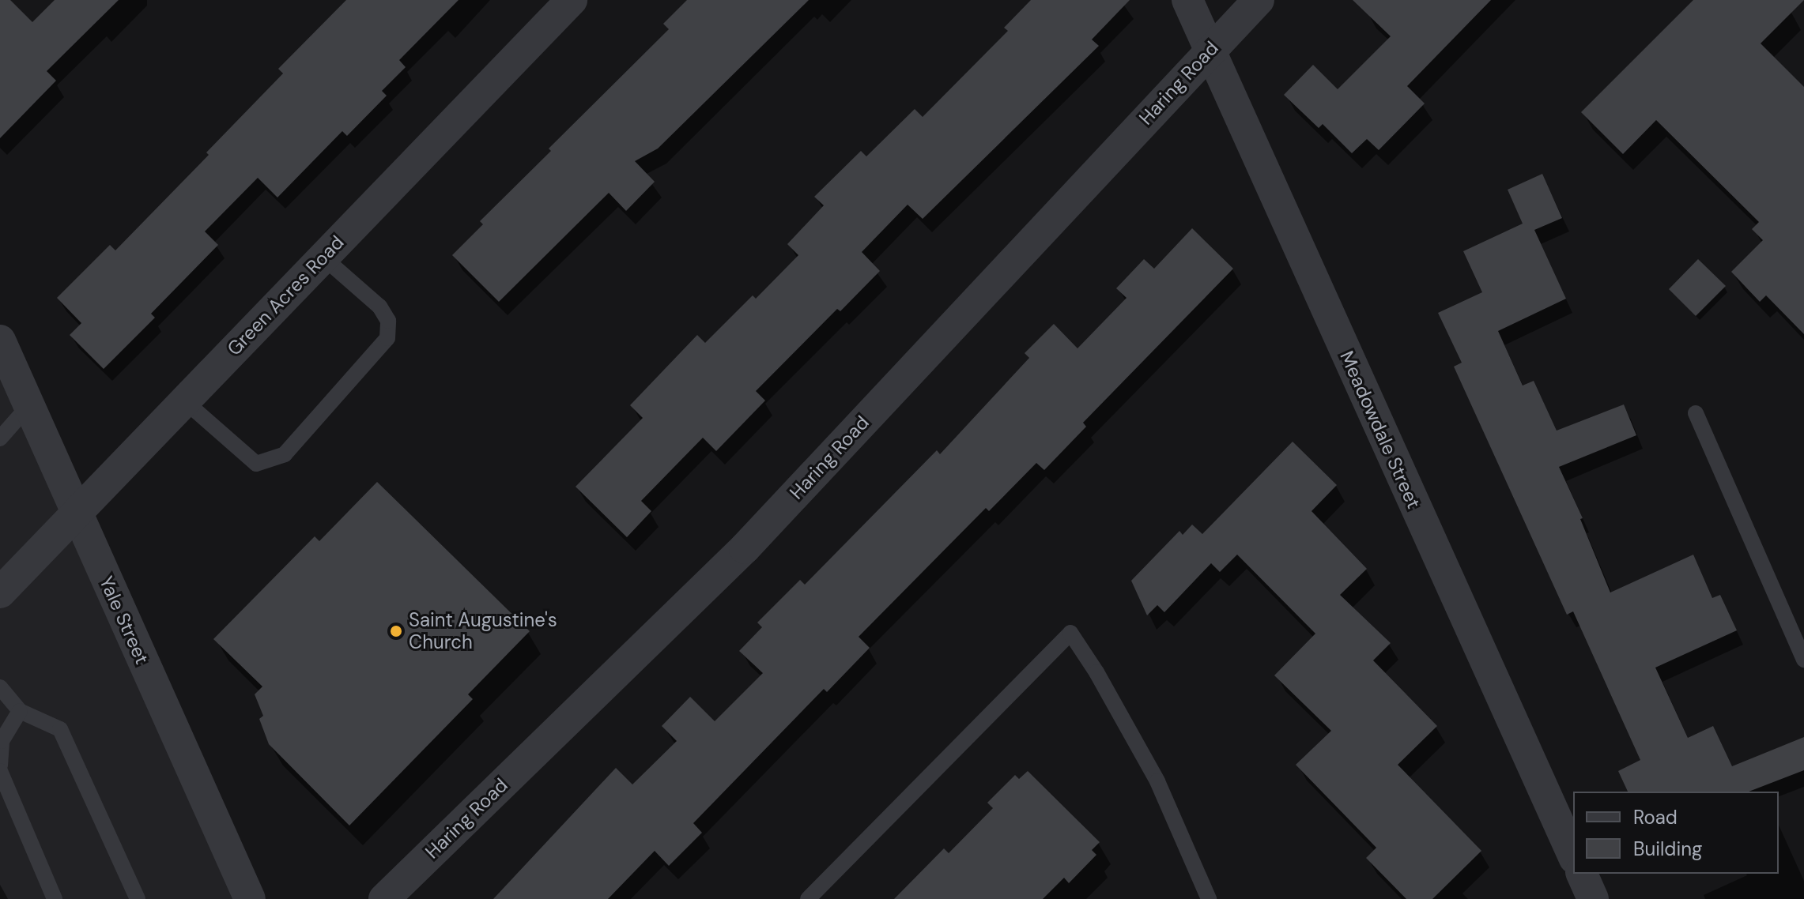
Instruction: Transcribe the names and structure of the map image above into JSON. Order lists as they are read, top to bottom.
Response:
{
  "streets": {
    "street": [
      "Haring Road",
      "Green Acres Road",
      "Meadowdale Street",
      "Yale Street"
    ]
  },
  "crossings": [
    ["Haring Road", "Meadowdale Street"],
    ["Green Acres Road", "Yale Street"]
  ],
  "places": ["Saint Augustine's Church"],
  "legend": ["Road", "Building"]
}
